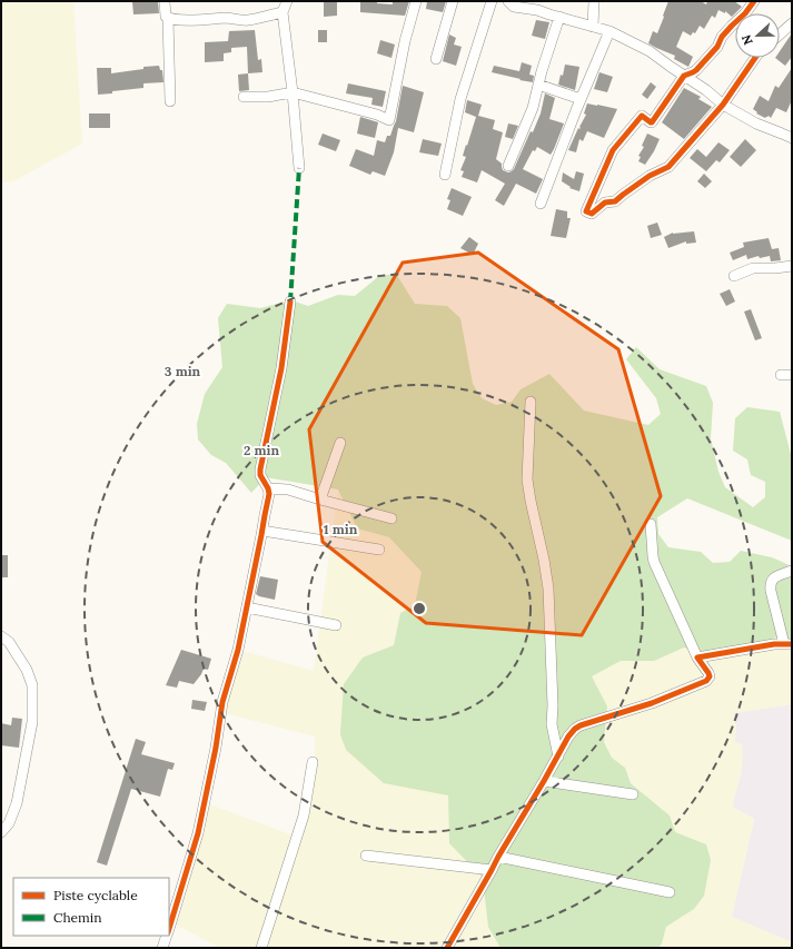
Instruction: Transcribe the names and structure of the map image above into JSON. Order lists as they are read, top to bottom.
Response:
{
  "legend": ["Piste cyclable", "Chemin"],
  "north": "left",
  "rings": ["3 min", "2 min", "1 min"]
}
